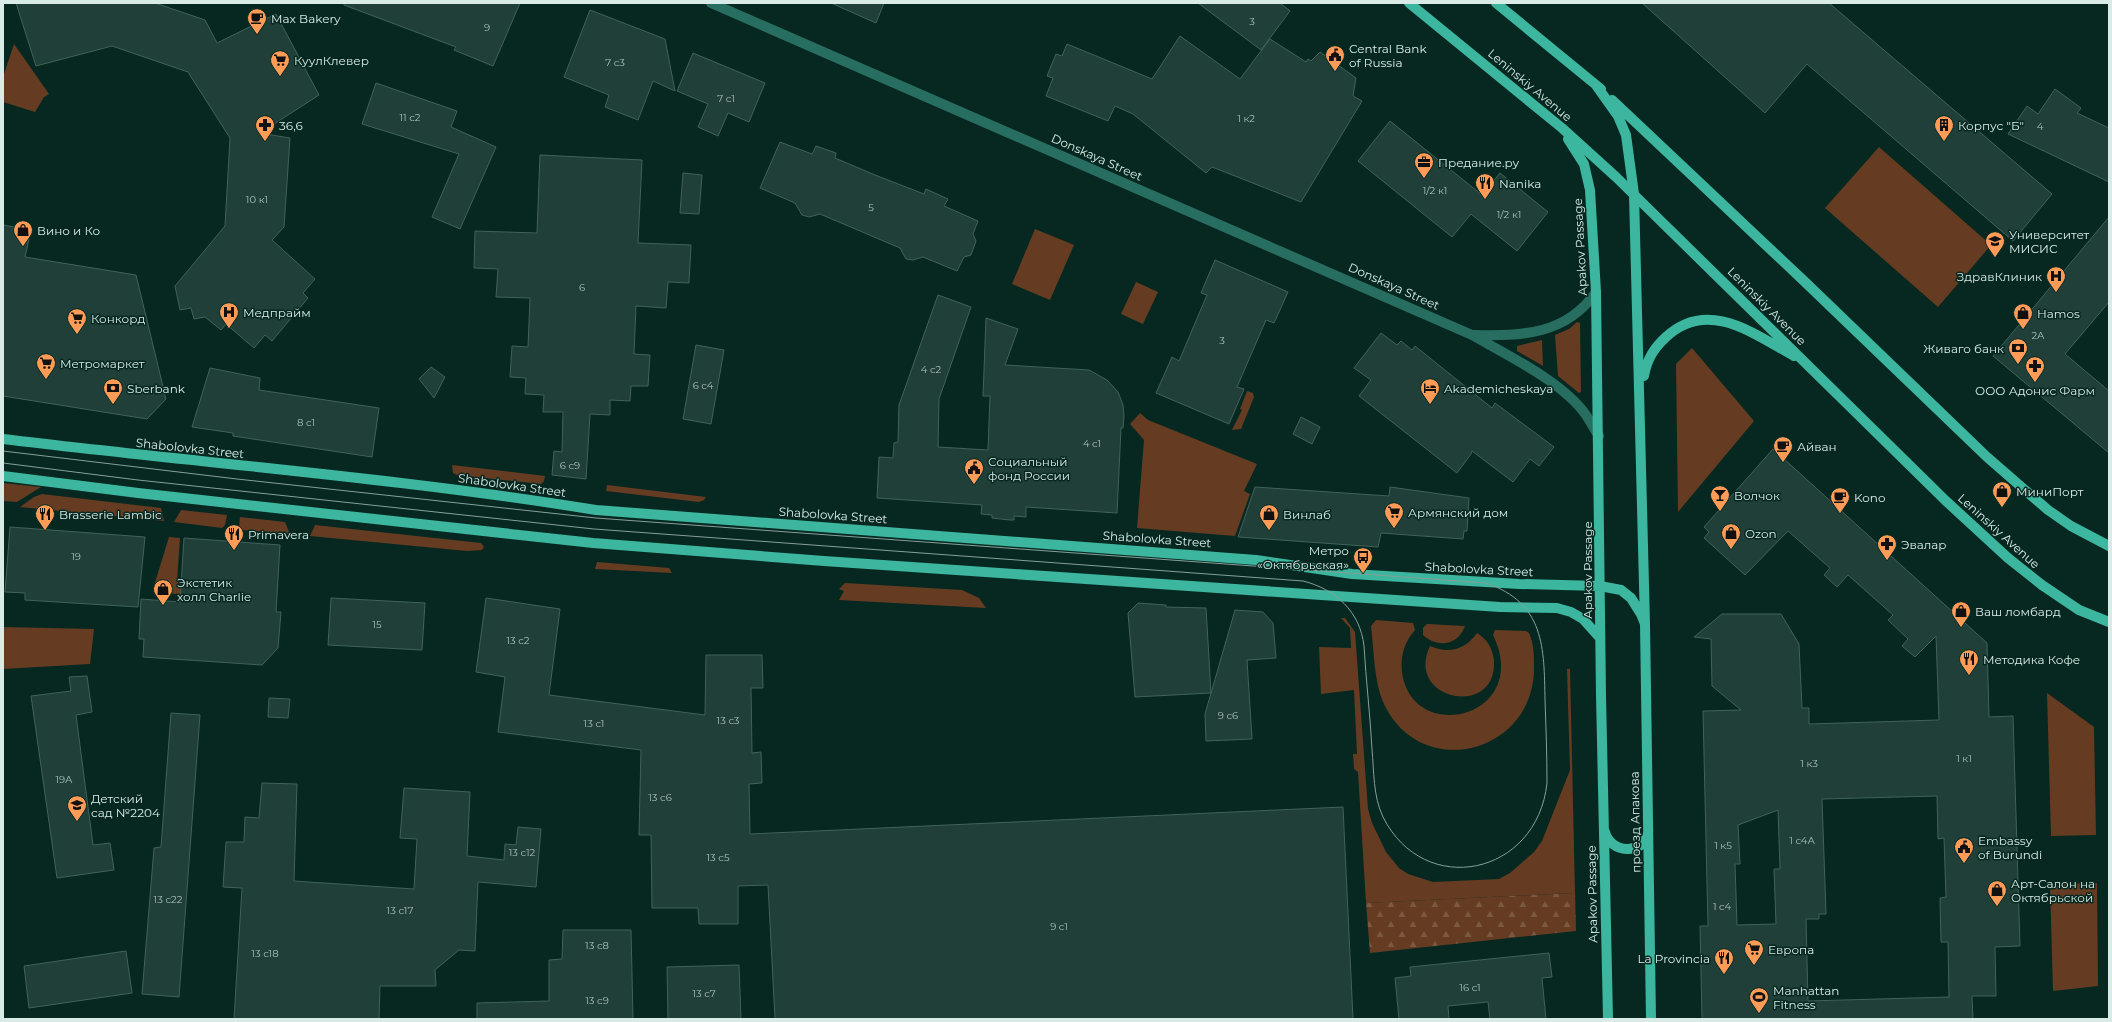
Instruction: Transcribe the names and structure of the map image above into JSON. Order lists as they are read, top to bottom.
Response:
{
  "streets": {
    "main road": [
      "Leninskiy Avenue",
      "Apakov Passage",
      "Shabolovka Street",
      "проезд Апакова"
    ],
    "street": ["Donskaya Street"]
  },
  "crossings": [
    ["Leninskiy Avenue", "Apakov Passage"],
    ["Donskaya Street", "Apakov Passage"],
    ["Apakov Passage", "Shabolovka Street"],
    ["Shabolovka Street", "проезд Апакова"]
  ],
  "places": {
    "cafe": ["Max Bakery", "Айван", "Kono"],
    "public building": ["Central Bank of Russia", "Социальный фонд России", "Embassy of Burundi"],
    "supermarket": [
      "КуулКлевер",
      "Конкорд",
      "Метромаркет",
      "Армянский дом",
      "Европа"
    ],
    "pharmacy": ["36,6", "ООО Адонис Фарм", "Эвалар"],
    "building": ["Корпус \"Б\""],
    "office": ["Предание.ру"],
    "restaurant": [
      "Nanika",
      "Brasserie Lambic",
      "Primavera",
      "Методика Кофе",
      "La Provincia"
    ],
    "shop": [
      "Вино и Ко",
      "Hamos",
      "МиниПорт",
      "Винлаб",
      "Ozon",
      "Экстетик холл Charlie",
      "Ваш ломбард",
      "Арт-Салон на Октябрьской"
    ],
    "school or university": ["Университет МИСИС", "Детский сад №2204"],
    "hospital": ["ЗдравКлиник", "Медпрайм"],
    "bank": ["Живаго банк", "Sberbank"],
    "hotel": ["Akademicheskaya"],
    "bar": ["Волчок"],
    "bus stop": ["Метро «Октябрьская»"],
    "sports": ["Manhattan Fitness"]
  },
  "house_numbers": [
    "3",
    "9",
    "7 с3",
    "7 с1",
    "11 с2",
    "1 к2",
    "4",
    "1/2 к1",
    "10 к1",
    "5",
    "1/2 к1",
    "6",
    "2А",
    "3",
    "4 с2",
    "6 с4",
    "8 с1",
    "4 с1",
    "6 с9",
    "19",
    "15",
    "13 с2",
    "9 с6",
    "13 с3",
    "13 с1",
    "1 к1",
    "1 к3",
    "19А",
    "13 с6",
    "1 с4А",
    "1 к5",
    "13 с12",
    "13 с5",
    "13 с22",
    "1 c4",
    "13 с17",
    "9 с1",
    "13 с8",
    "13 с18",
    "16 с1",
    "13 с7",
    "13 с9"
  ]
}
